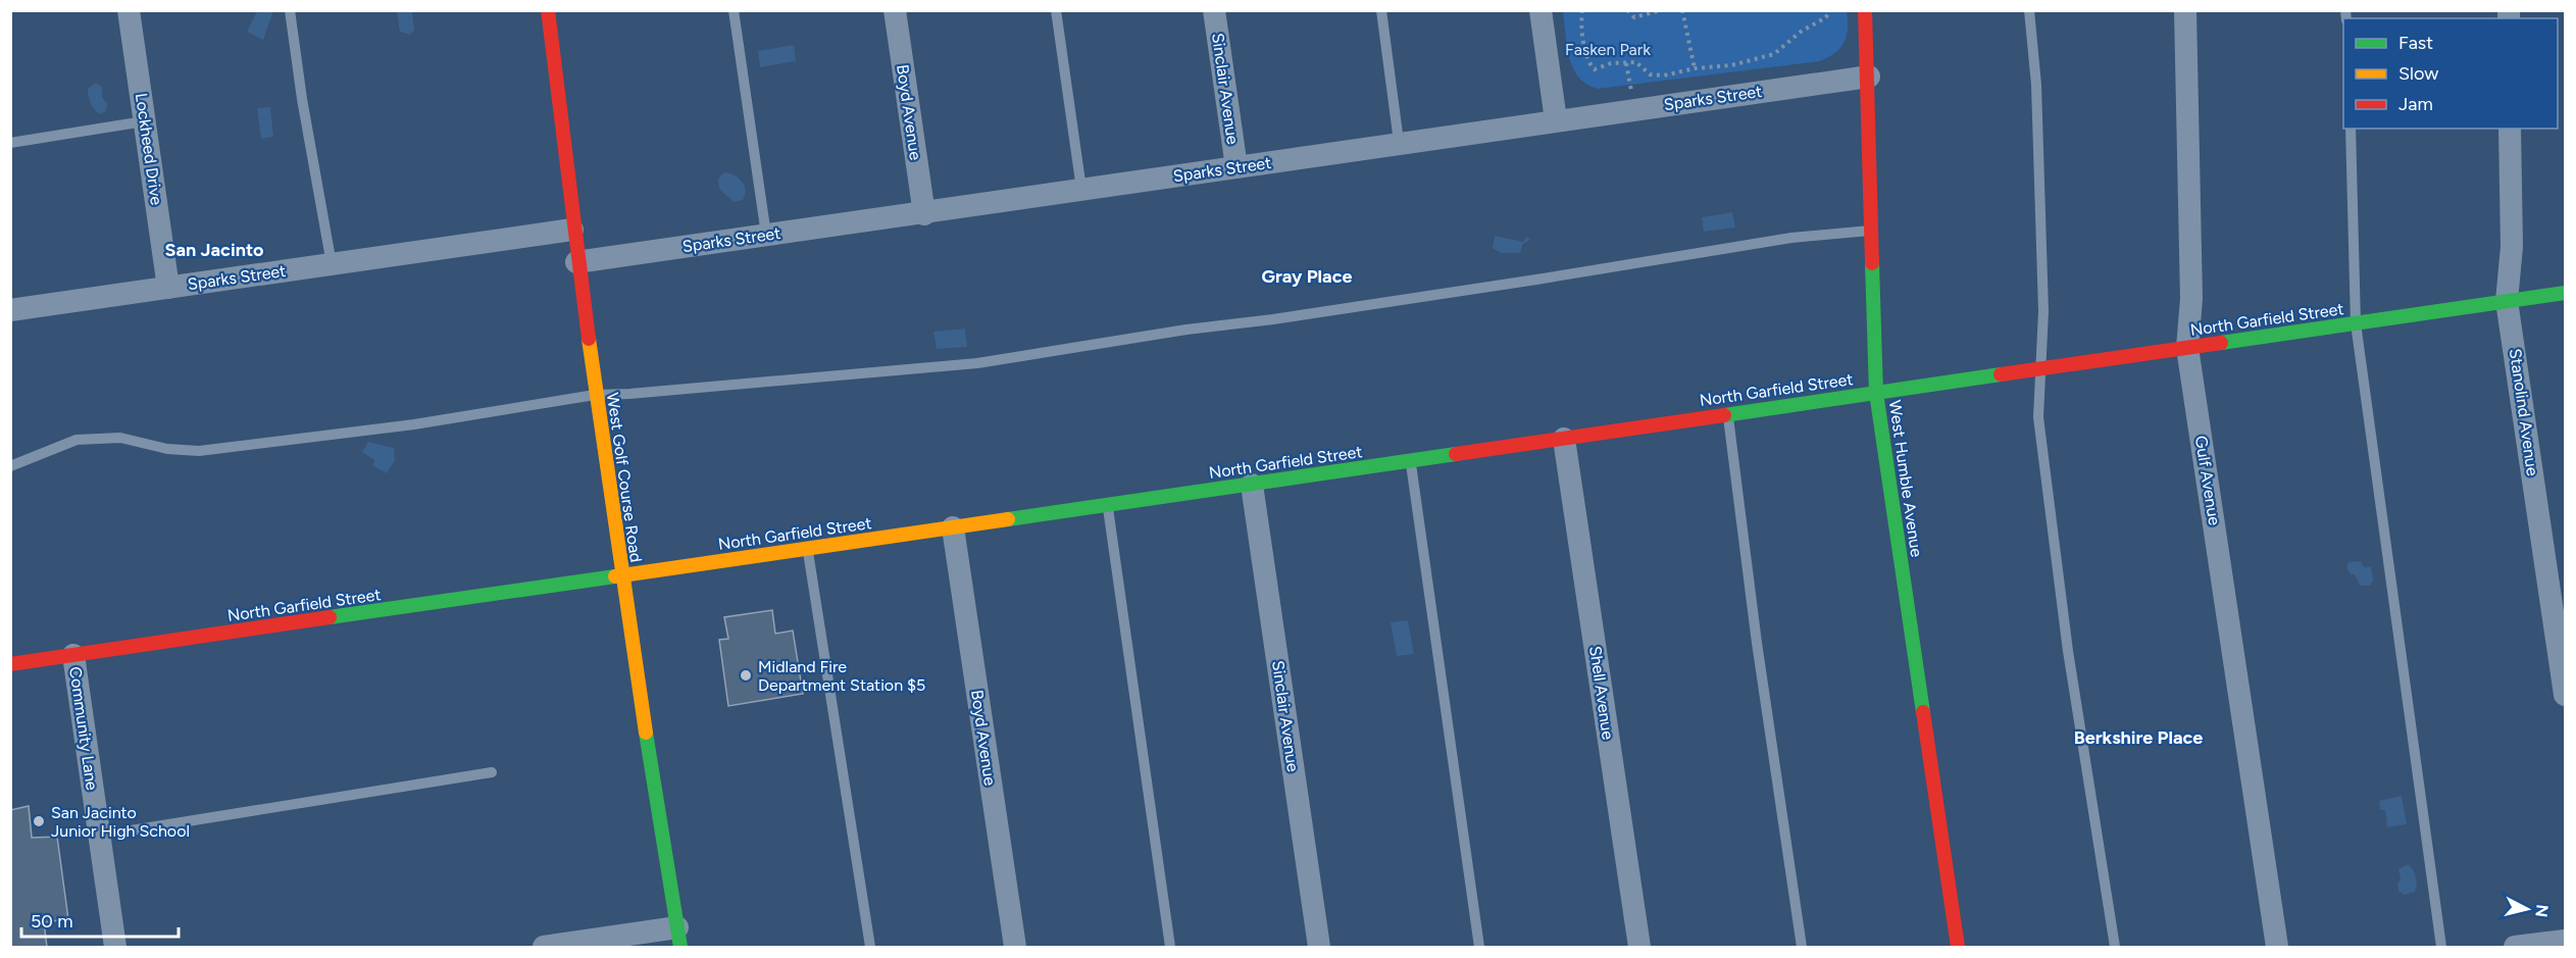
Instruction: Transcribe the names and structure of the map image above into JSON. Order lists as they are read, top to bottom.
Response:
{
  "streets": {
    "main road": ["North Garfield Street", "West Golf Course Road", "West Humble Avenue"],
    "street": [
      "Sinclair Avenue",
      "Sparks Street",
      "Boyd Avenue",
      "Lockheed Drive",
      "Stanolind Avenue",
      "Gulf Avenue",
      "Shell Avenue",
      "Community Lane"
    ]
  },
  "crossings": [
    ["Sinclair Avenue", "Sparks Street"],
    ["Sinclair Avenue", "North Garfield Street"],
    ["Sparks Street", "Boyd Avenue"],
    ["Sparks Street", "Lockheed Drive"],
    ["Sparks Street", "West Golf Course Road"],
    ["Sparks Street", "West Humble Avenue"],
    ["Boyd Avenue", "North Garfield Street"],
    ["North Garfield Street", "Stanolind Avenue"],
    ["North Garfield Street", "West Golf Course Road"],
    ["North Garfield Street", "West Humble Avenue"],
    ["North Garfield Street", "Gulf Avenue"],
    ["North Garfield Street", "Shell Avenue"],
    ["North Garfield Street", "Community Lane"]
  ],
  "districts": ["San Jacinto", "Gray Place", "Berkshire Place"],
  "parks": ["Fasken Park"],
  "places": ["Midland Fire Department Station $5", "San Jacinto Junior High School"],
  "legend": ["Fast", "Slow", "Jam"],
  "scale_bar": "50 m",
  "north": "right"
}
